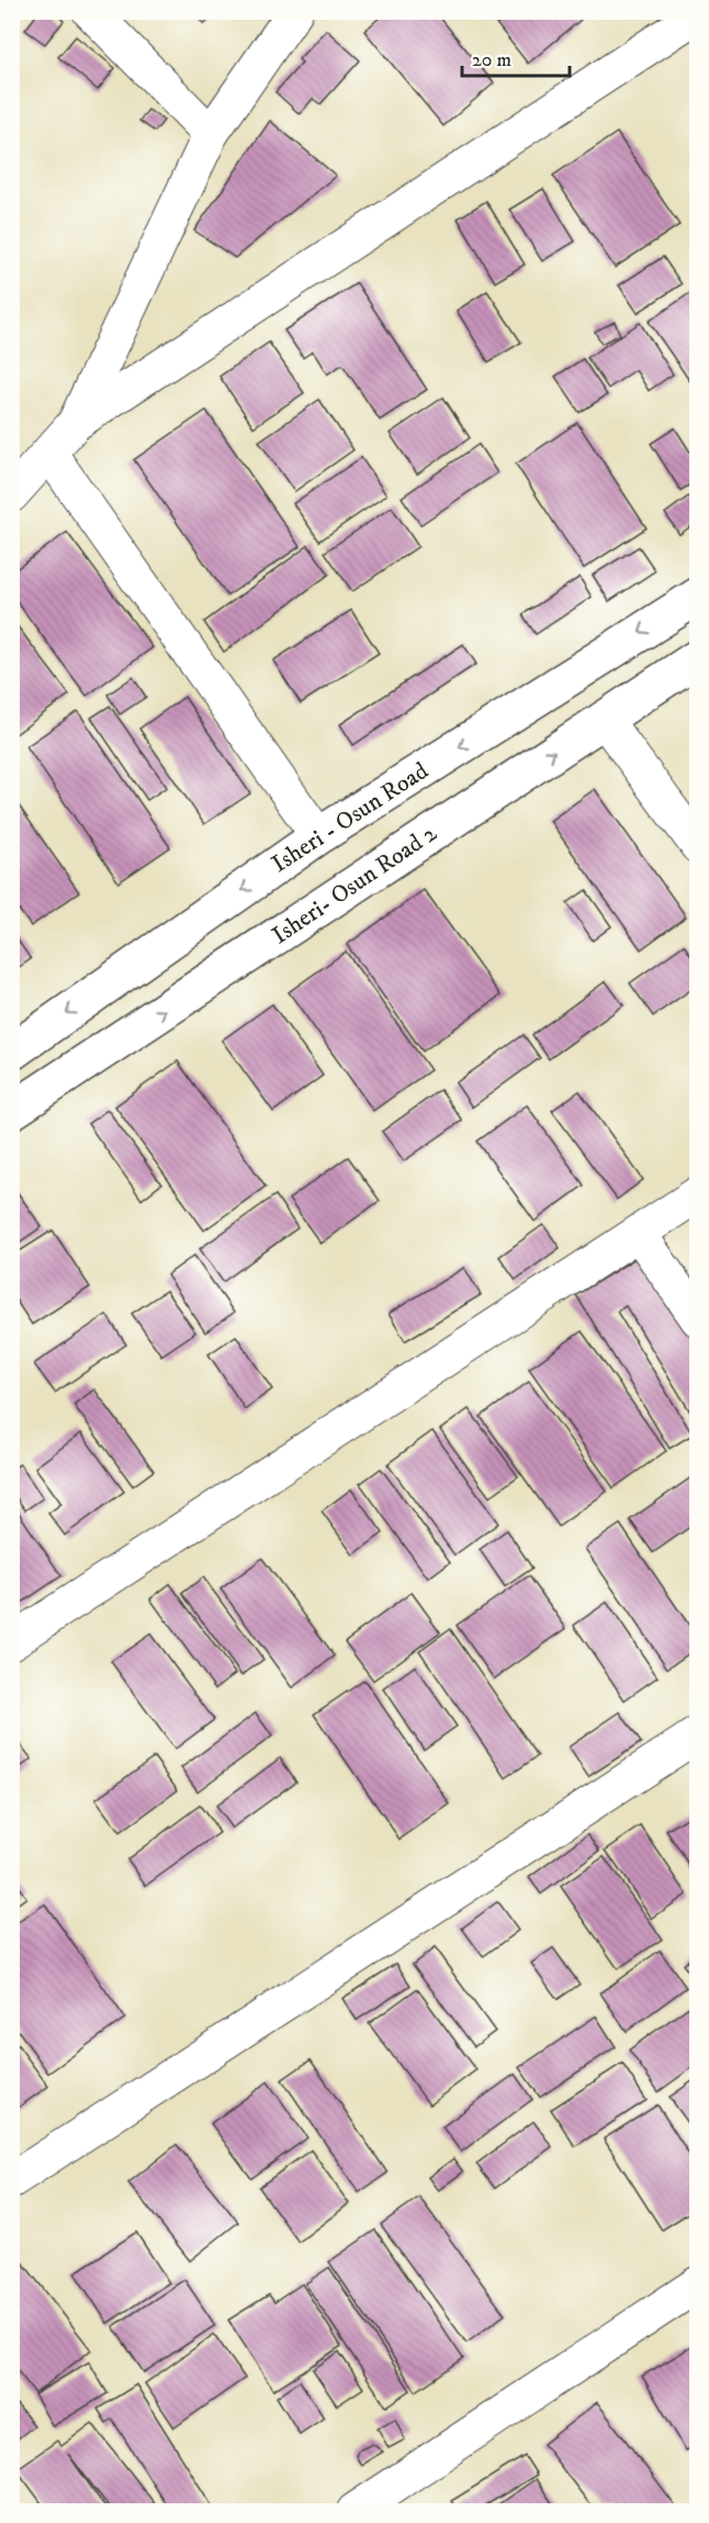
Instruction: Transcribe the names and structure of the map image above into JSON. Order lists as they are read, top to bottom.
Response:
{
  "streets": {
    "main road": ["Isheri - Osun Road", "Isheri- Osun Road 2"]
  },
  "one_way": ["Isheri - Osun Road", "Isheri- Osun Road 2"],
  "scale_bar": "20 m"
}
